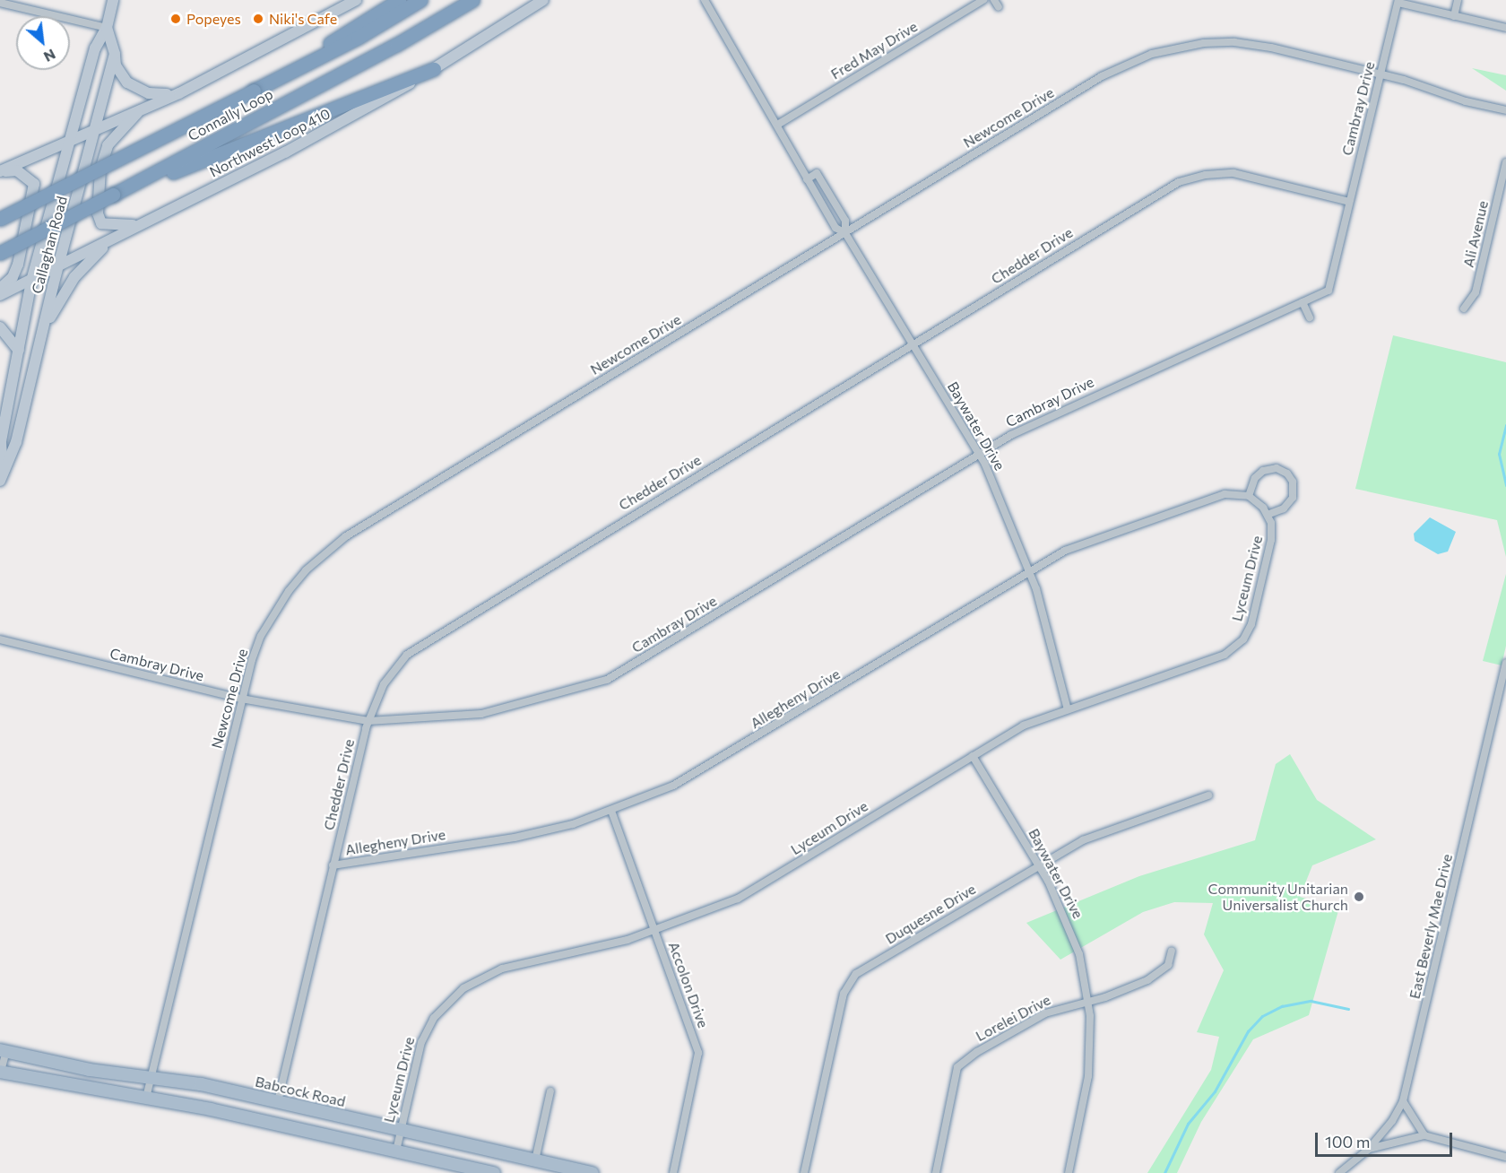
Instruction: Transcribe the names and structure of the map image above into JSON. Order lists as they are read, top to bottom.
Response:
{
  "streets": {
    "highway": ["Connally Loop"],
    "main road": ["Northwest Loop 410", "Callaghan Road", "Babcock Road"],
    "street": [
      "Fred May Drive",
      "Cambray Drive",
      "Newcome Drive",
      "Ali Avenue",
      "Chedder Drive",
      "Baywater Drive",
      "Lyceum Drive",
      "Allegheny Drive",
      "Duquesne Drive",
      "East Beverly Mae Drive",
      "Accolon Drive",
      "Lorelei Drive"
    ]
  },
  "crossings": [
    ["Fred May Drive", "Baywater Drive"],
    ["Cambray Drive", "Newcome Drive"],
    ["Cambray Drive", "Chedder Drive"],
    ["Cambray Drive", "Baywater Drive"],
    ["Newcome Drive", "Baywater Drive"],
    ["Newcome Drive", "Babcock Road"],
    ["Northwest Loop 410", "Callaghan Road"],
    ["Chedder Drive", "Baywater Drive"],
    ["Chedder Drive", "Allegheny Drive"],
    ["Chedder Drive", "Babcock Road"],
    ["Baywater Drive", "Lyceum Drive"],
    ["Baywater Drive", "Allegheny Drive"],
    ["Baywater Drive", "Duquesne Drive"],
    ["Baywater Drive", "Lorelei Drive"],
    ["Lyceum Drive", "Allegheny Drive"],
    ["Lyceum Drive", "Accolon Drive"],
    ["Lyceum Drive", "Babcock Road"],
    ["Allegheny Drive", "Accolon Drive"]
  ],
  "places": ["Popeyes", "Niki's Cafe", "Community Unitarian Universalist Church"],
  "scale_bar": "100 m",
  "north": "bottom right"
}
